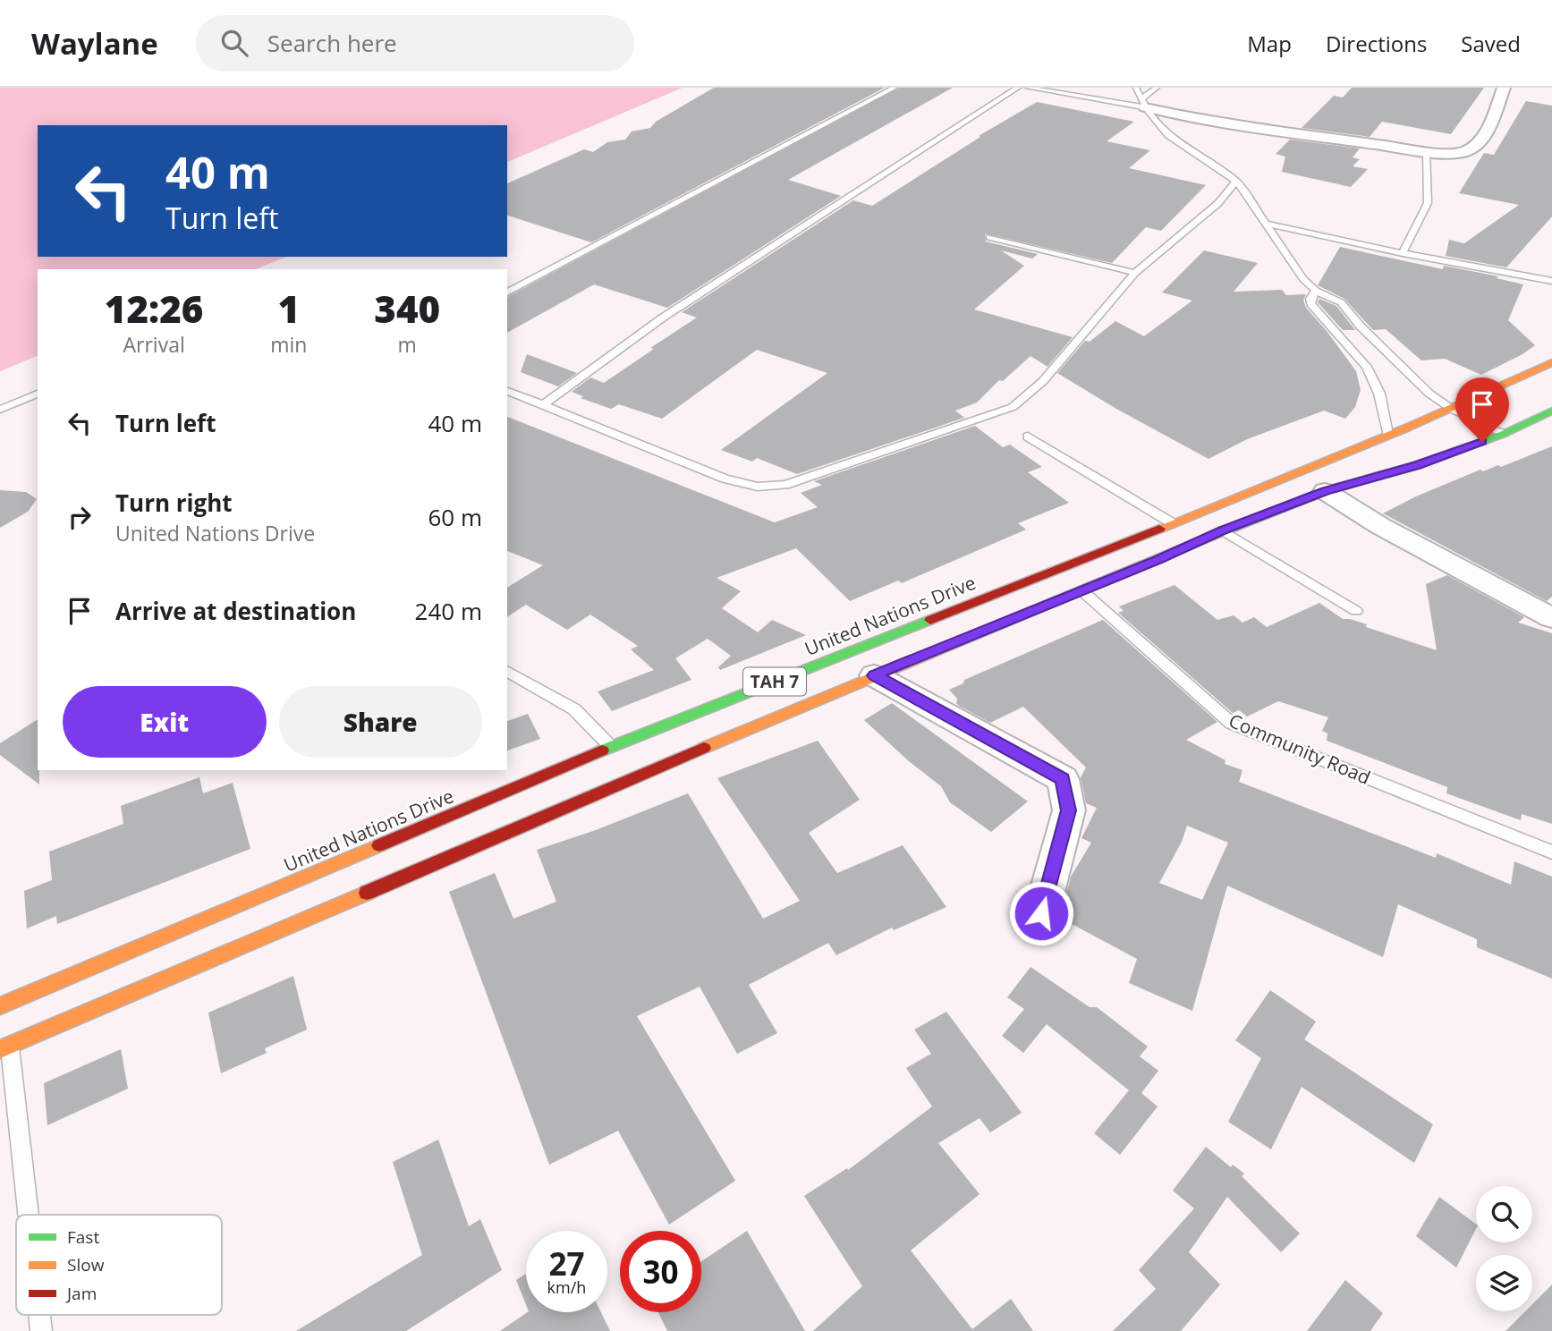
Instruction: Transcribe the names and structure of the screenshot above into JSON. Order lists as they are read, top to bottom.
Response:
{
  "streets": {
    "highway": ["United Nations Drive", "TAH 7"],
    "lane": ["Community Road"]
  },
  "crossings": [
    ["TAH 7", "Community Road"]
  ],
  "legend": ["Fast", "Slow", "Jam"],
  "page": {
    "header": "Waylane",
    "search": "Search here",
    "nav": ["Map", "Directions", "Saved"],
    "turn": ["40 m", "Turn left"],
    "eta": [
      "12:26",
      "Arrival",
      "1",
      "min",
      "340",
      "m"
    ],
    "list": [
      {
        "name": "Turn left",
        "value": "40 m"
      },
      {
        "name": "Turn right",
        "note": "United Nations Drive",
        "value": "60 m"
      },
      {
        "name": "Arrive at destination",
        "value": "240 m"
      }
    ],
    "buttons": ["Exit", "Share"],
    "speed": "27 km/h",
    "limit": "30"
  }
}
